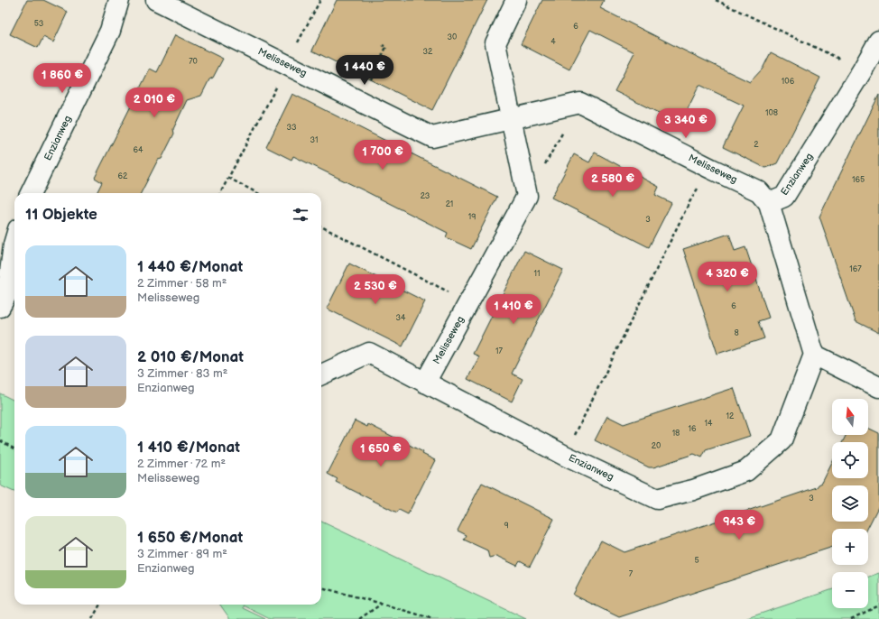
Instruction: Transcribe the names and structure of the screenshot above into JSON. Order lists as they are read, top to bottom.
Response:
{
  "streets": {
    "street": ["Melisseweg", "Enzianweg"]
  },
  "crossings": [
    ["Melisseweg", "Enzianweg"]
  ],
  "house_numbers": [
    "53",
    "6",
    "30",
    "4",
    "32",
    "70",
    "106",
    "108",
    "33",
    "31",
    "2",
    "64",
    "62",
    "165",
    "23",
    "21",
    "19",
    "3",
    "167",
    "11",
    "6",
    "34",
    "8",
    "17",
    "12",
    "14",
    "16",
    "18",
    "20",
    "3",
    "9",
    "5",
    "7"
  ],
  "north": "top",
  "page": {
    "price": [
      "1 440 €",
      "1 860 €",
      "2 010 €",
      "3 340 €",
      "1 700 €",
      "2 580 €",
      "4 320 €",
      "2 530 €",
      "1 410 €",
      "1 650 €",
      "943 €"
    ],
    "heading": "11 Objekte",
    "list": [
      {
        "name": "1 440 €/Monat",
        "note": "2 Zimmer · 58 m² · Melisseweg"
      },
      {
        "name": "2 010 €/Monat",
        "note": "3 Zimmer · 83 m² · Enzianweg"
      },
      {
        "name": "1 410 €/Monat",
        "note": "2 Zimmer · 72 m² · Melisseweg"
      },
      {
        "name": "1 650 €/Monat",
        "note": "3 Zimmer · 89 m² · Enzianweg"
      }
    ],
    "map_buttons": ["+", "−"]
  }
}
